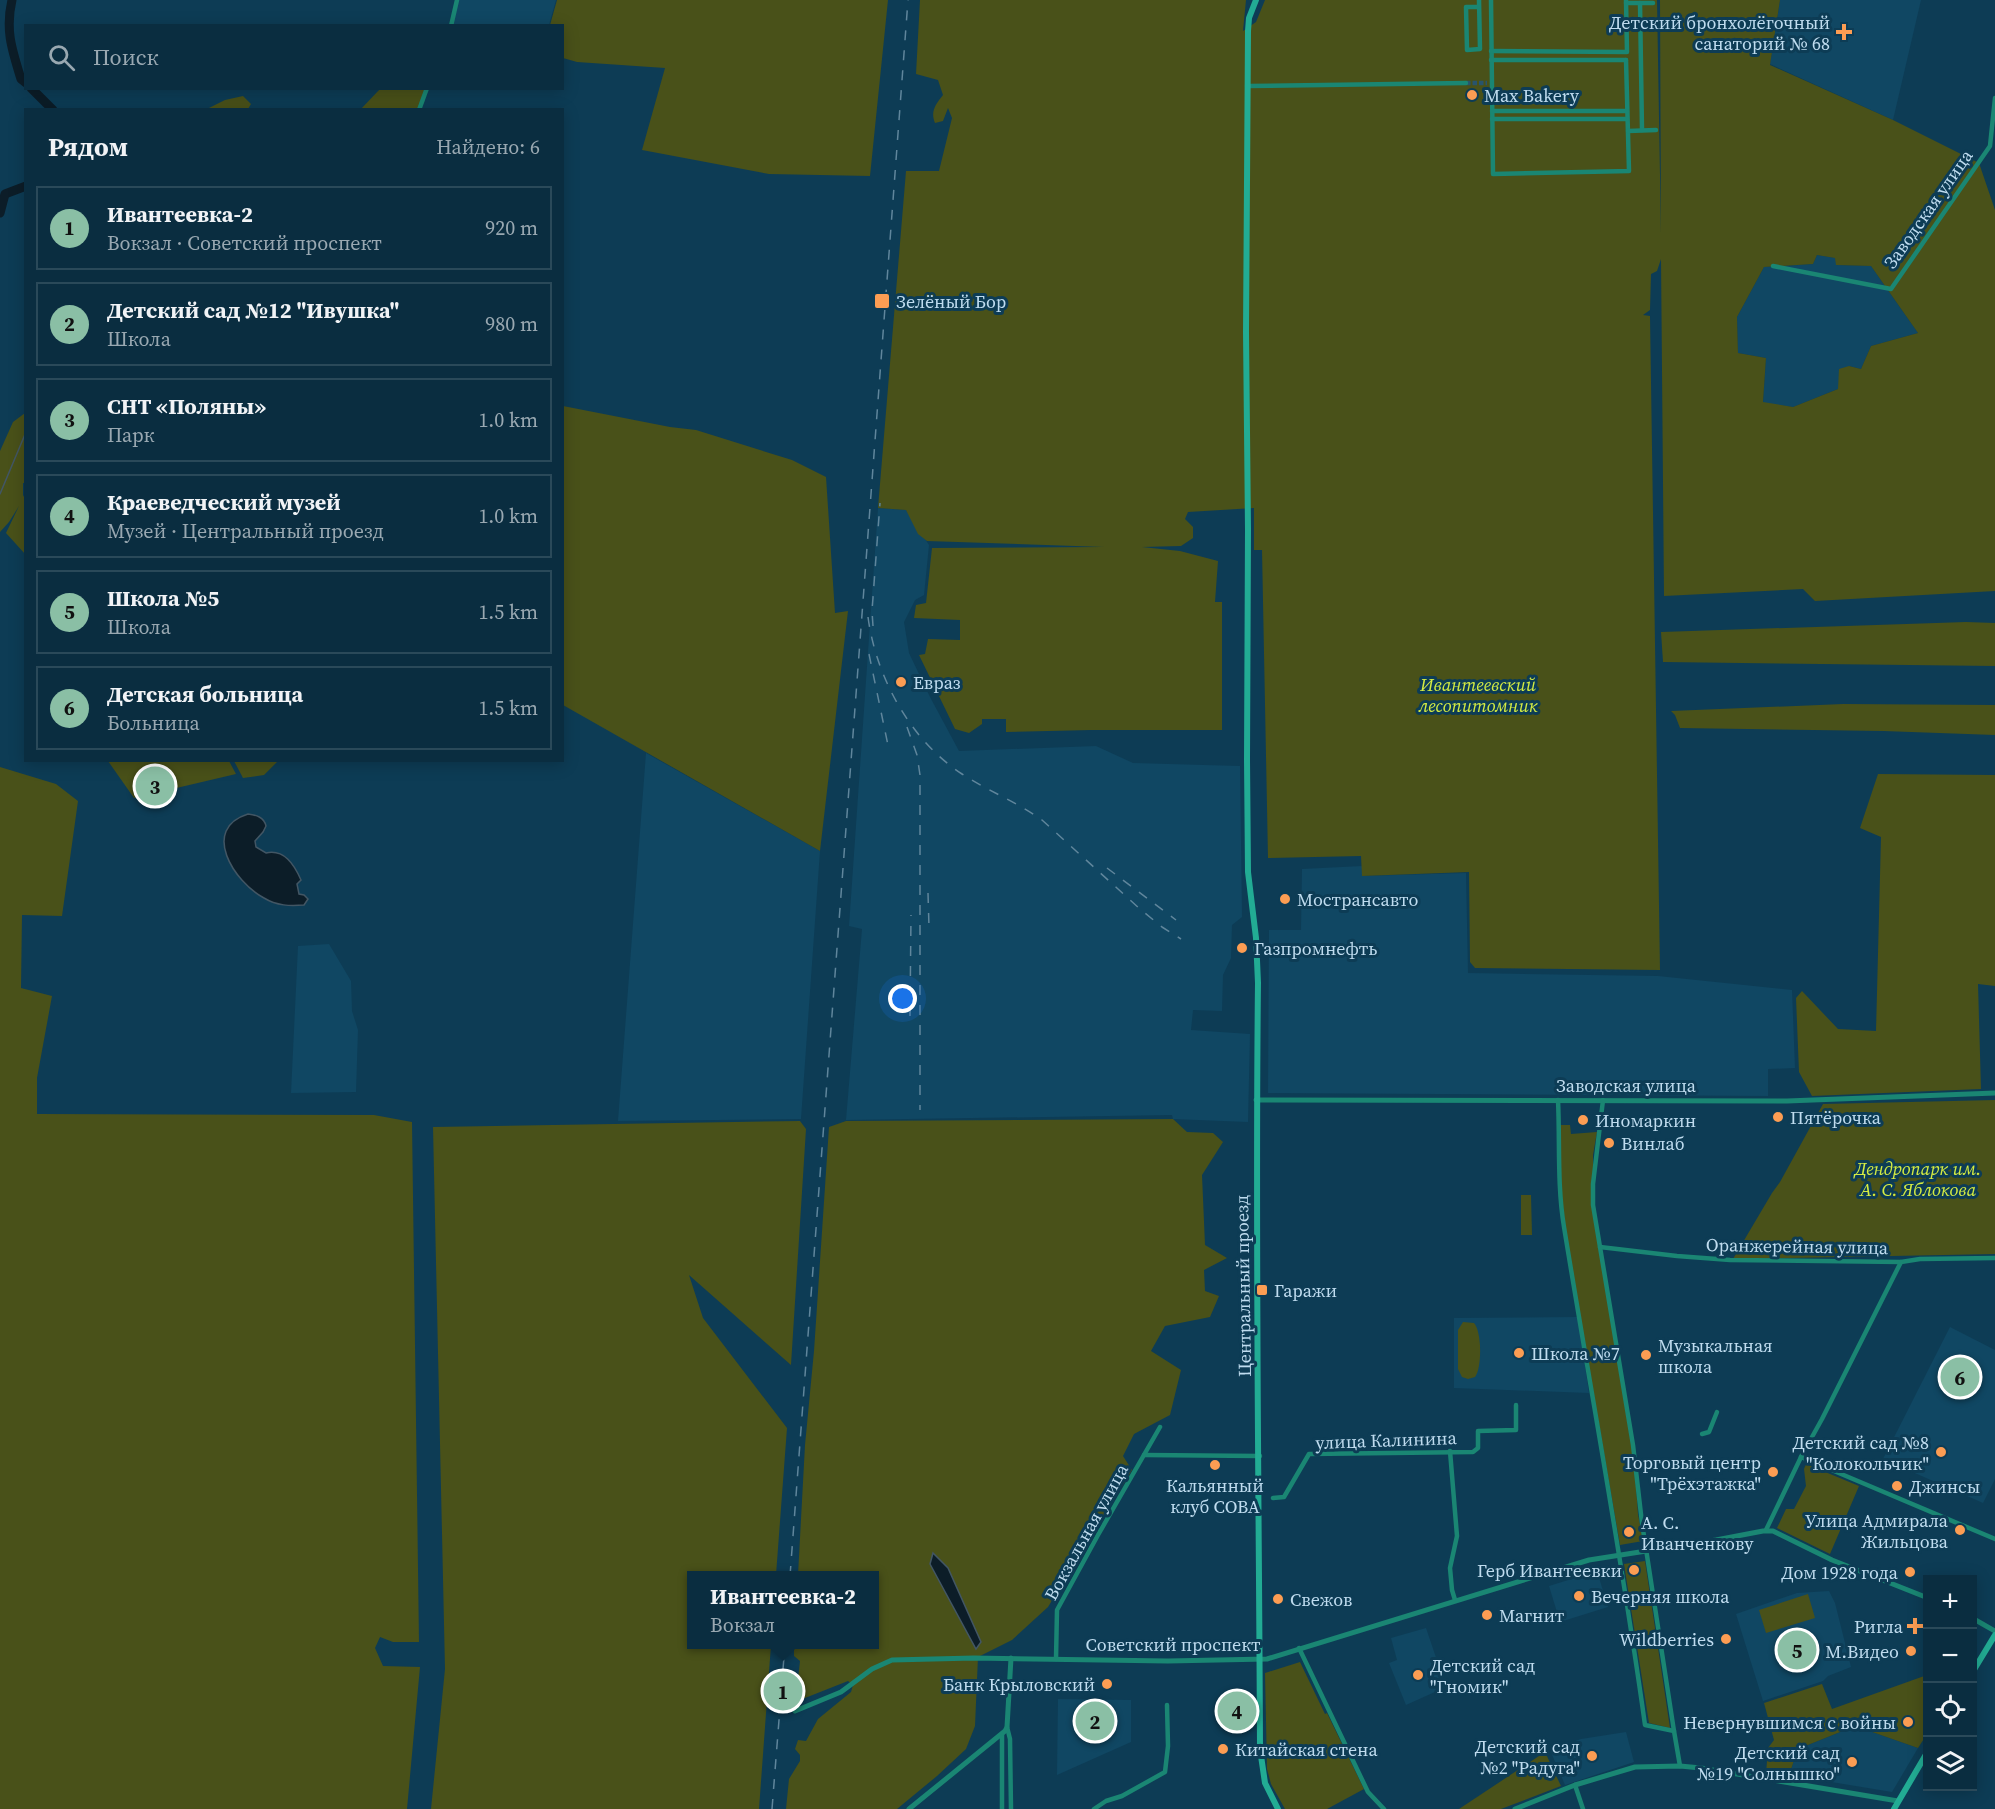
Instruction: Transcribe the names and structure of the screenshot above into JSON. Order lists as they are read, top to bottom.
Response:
{
  "streets": {
    "main road": ["Центральный проезд"],
    "street": [
      "Заводская улица",
      "Оранжерейная улица",
      "улица Калинина",
      "Вокзальная улица",
      "Советский проспект"
    ]
  },
  "crossings": [
    ["Заводская улица", "Центральный проезд"],
    ["Центральный проезд", "Советский проспект"],
    ["Вокзальная улица", "Советский проспект"]
  ],
  "parks": ["Ивантеевский лесопитомник", "Дендропарк им. А. С. Яблокова"],
  "places": {
    "health": ["Детский бронхолёгочный санаторий № 68", "Ригла"],
    "other": [
      "Max Bakery",
      "Евраз",
      "Мострансавто",
      "Газпромнефть",
      "Пятёрочка",
      "Иномаркин",
      "Винлаб",
      "Школа №7",
      "Музыкальная школа",
      "Детский сад №8 \"Колокольчик\"",
      "Кальянный клуб СОВА",
      "Торговый центр \"Трёхэтажка\"",
      "Джинсы",
      "Улица Адмирала Жильцова",
      "А. С. Иванченкову",
      "Герб Ивантеевки",
      "Дом 1928 года",
      "Вечерняя школа",
      "Свежов",
      "Магнит",
      "Wildberries",
      "М.Видео",
      "Детский сад \"Гномик\"",
      "Банк Крыловский",
      "Невернувшимся с войны",
      "Китайская стена",
      "Детский сад №2 \"Радуга\"",
      "Детский сад №19 \"Солнышко\""
    ],
    "transit": ["Зелёный Бор", "Гаражи"]
  },
  "page": {
    "search": "Поиск",
    "heading": ["Рядом", "Найдено: 6"],
    "list": [
      {
        "mark": "1",
        "name": "Ивантеевка-2",
        "note": "Вокзал · Советский проспект",
        "value": "920 m"
      },
      {
        "mark": "2",
        "name": "Детский сад №12 \"Ивушка\"",
        "note": "Школа",
        "value": "980 m"
      },
      {
        "mark": "3",
        "name": "СНТ «Поляны»",
        "note": "Парк",
        "value": "1.0 km"
      },
      {
        "mark": "4",
        "name": "Краеведческий музей",
        "note": "Музей · Центральный проезд",
        "value": "1.0 km"
      },
      {
        "mark": "5",
        "name": "Школа №5",
        "note": "Школа",
        "value": "1.5 km"
      },
      {
        "mark": "6",
        "name": "Детская больница",
        "note": "Больница",
        "value": "1.5 km"
      }
    ],
    "pins": [
      "3",
      "6",
      "5",
      "1",
      "4",
      "2"
    ],
    "popup": ["Ивантеевка-2", "Вокзал"],
    "map_buttons": ["+", "−"]
  }
}
